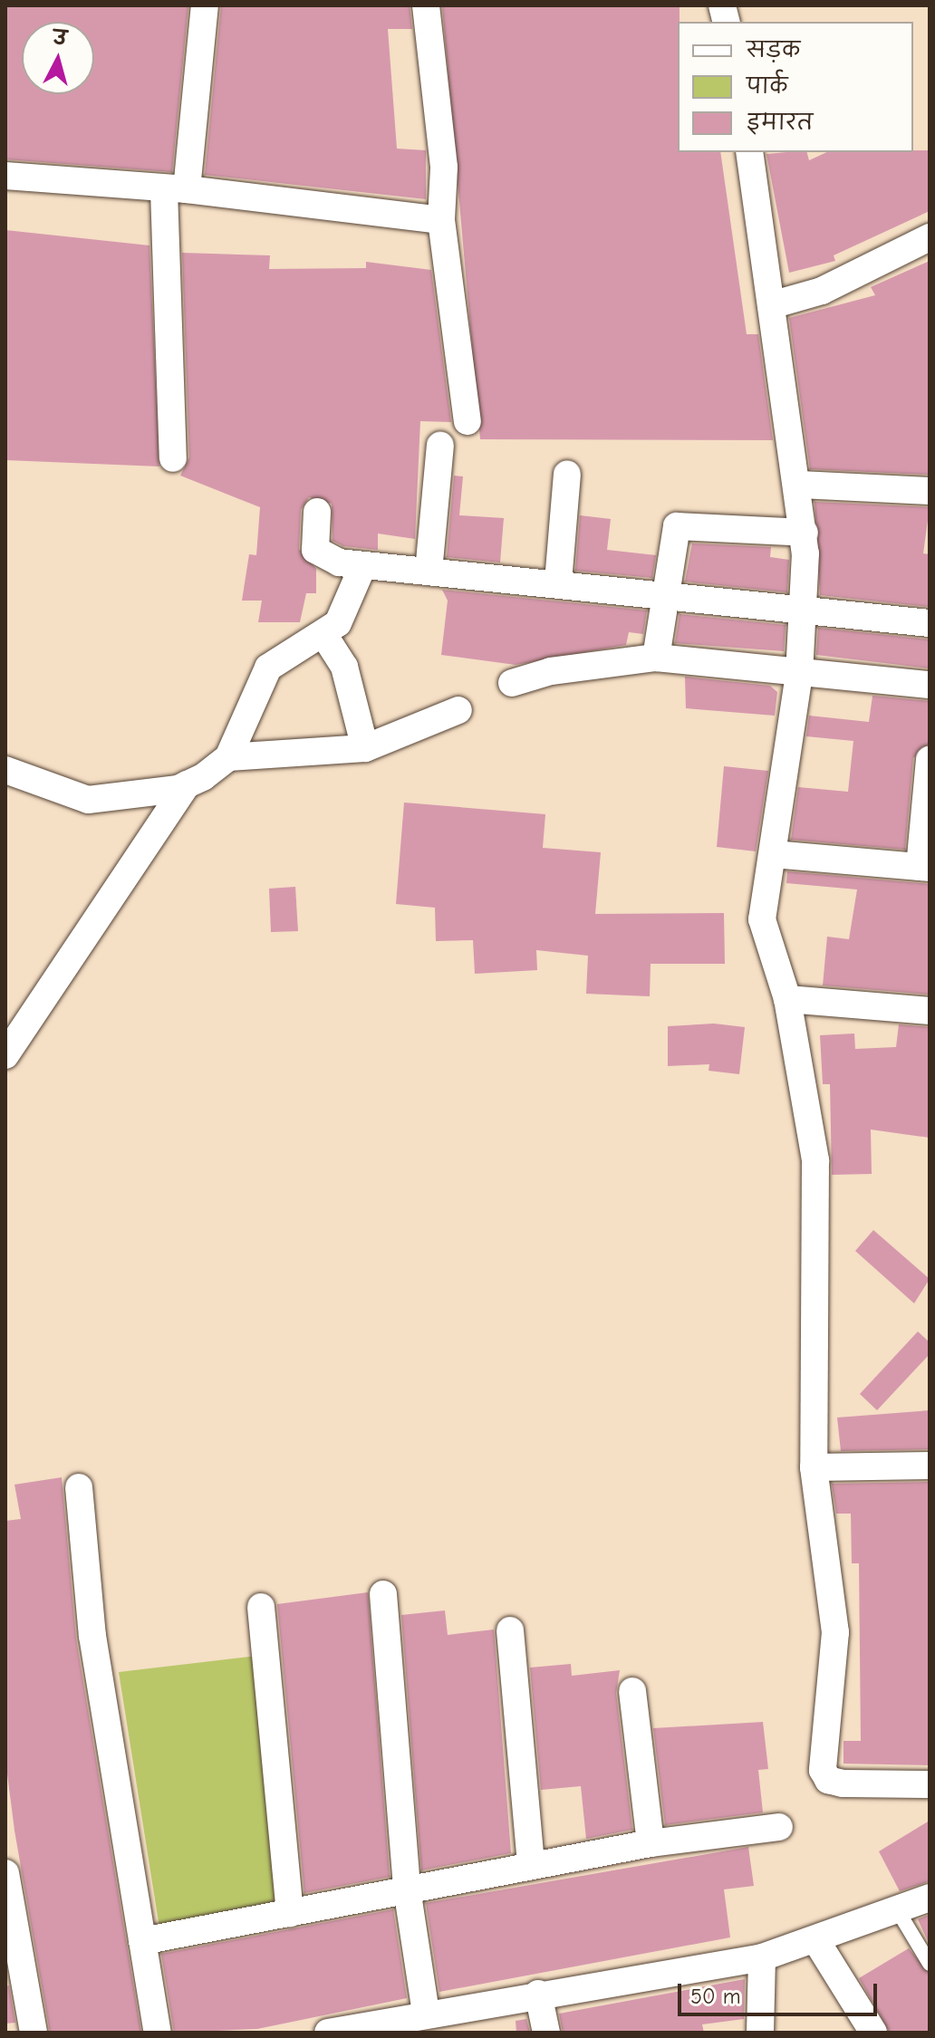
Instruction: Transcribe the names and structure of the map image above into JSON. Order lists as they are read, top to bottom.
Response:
{
  "legend": ["सड़क", "पार्क", "इमारत"],
  "scale_bar": "50 m",
  "north": "top"
}
